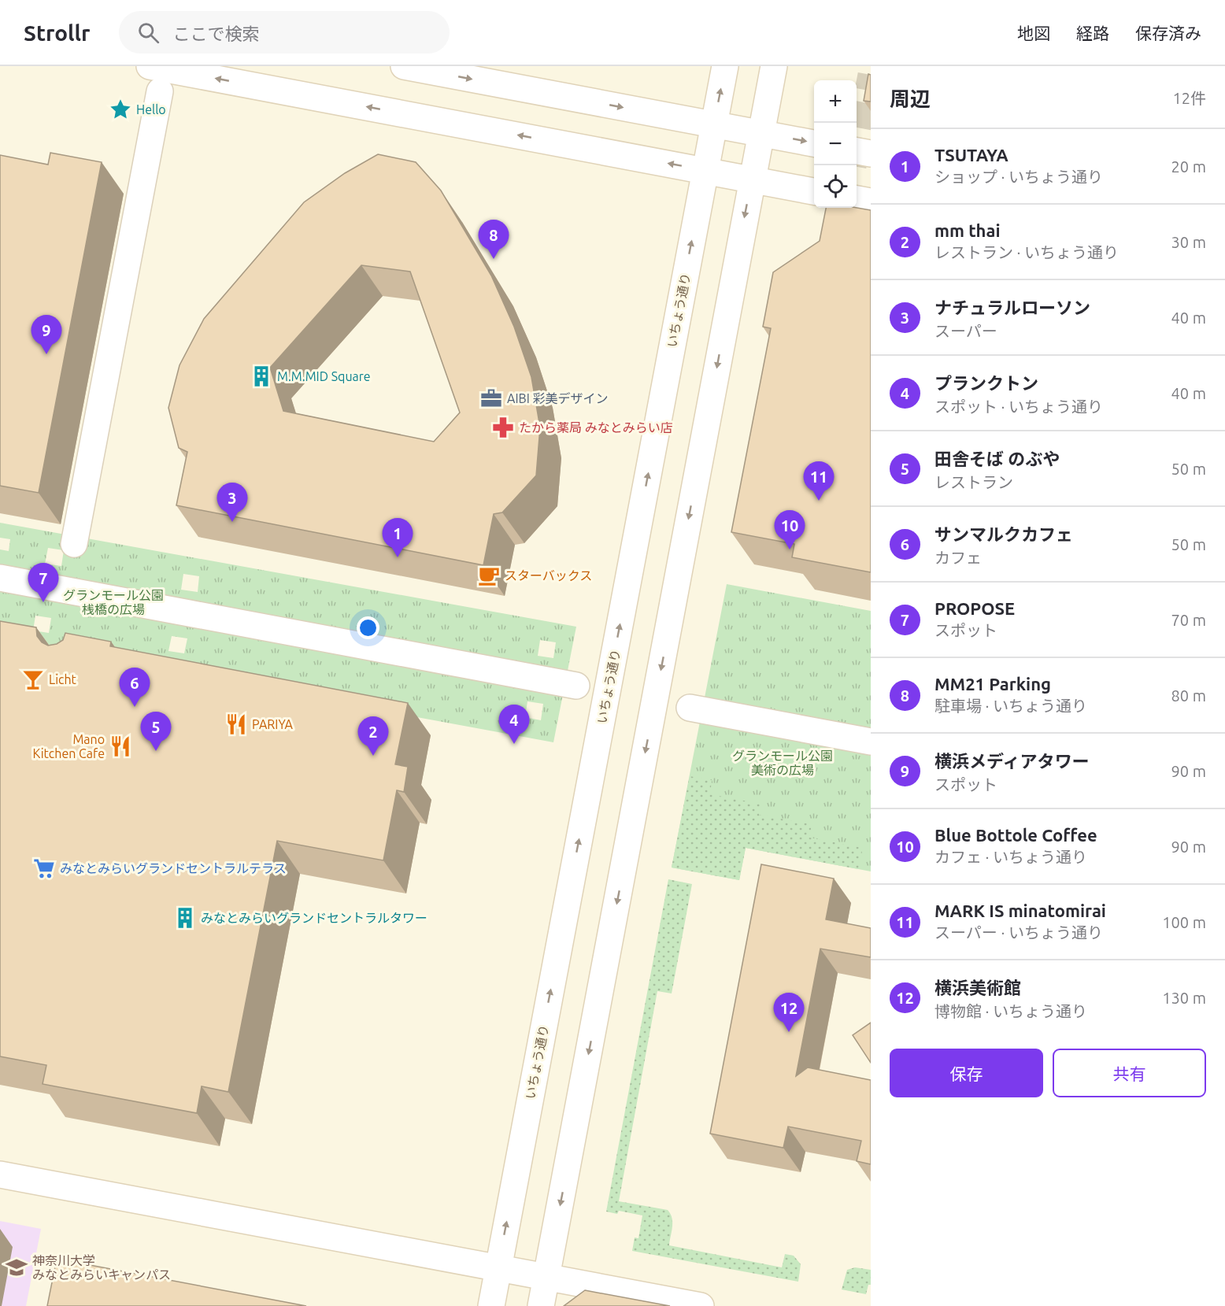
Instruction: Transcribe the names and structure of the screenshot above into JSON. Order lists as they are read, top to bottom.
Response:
{
  "streets": {
    "street": ["いちょう通り"]
  },
  "parks": ["グランモール公園 桟橋の広場", "グランモール公園 美術の広場"],
  "places": {
    "place": ["Hello"],
    "building": ["M.M.MID Square", "みなとみらいグランドセントラルタワー"],
    "office": ["AIBI 彩美デザイン"],
    "pharmacy": ["たから薬局 みなとみらい店"],
    "cafe": ["スターバックス"],
    "bar": ["Licht"],
    "restaurant": ["PARIYA", "Mano Kitchen Cafe"],
    "supermarket": ["みなとみらいグランドセントラルテラス"],
    "school or university": ["神奈川大学 みなとみらいキャンパス"]
  },
  "page": {
    "header": "Strollr",
    "search": "ここで検索",
    "nav": ["地図", "経路", "保存済み"],
    "heading": ["周辺", "12件"],
    "map_buttons": ["+", "−"],
    "list": [
      {
        "mark": "1",
        "name": "TSUTAYA",
        "note": "ショップ · いちょう通り",
        "value": "20 m"
      },
      {
        "mark": "2",
        "name": "mm thai",
        "note": "レストラン · いちょう通り",
        "value": "30 m"
      },
      {
        "mark": "3",
        "name": "ナチュラルローソン",
        "note": "スーパー",
        "value": "40 m"
      },
      {
        "mark": "4",
        "name": "プランクトン",
        "note": "スポット · いちょう通り",
        "value": "40 m"
      },
      {
        "mark": "5",
        "name": "田舎そば のぶや",
        "note": "レストラン",
        "value": "50 m"
      },
      {
        "mark": "6",
        "name": "サンマルクカフェ",
        "note": "カフェ",
        "value": "50 m"
      },
      {
        "mark": "7",
        "name": "PROPOSE",
        "note": "スポット",
        "value": "70 m"
      },
      {
        "mark": "8",
        "name": "MM21 Parking",
        "note": "駐車場 · いちょう通り",
        "value": "80 m"
      },
      {
        "mark": "9",
        "name": "横浜メディアタワー",
        "note": "スポット",
        "value": "90 m"
      },
      {
        "mark": "10",
        "name": "Blue Bottole Coffee",
        "note": "カフェ · いちょう通り",
        "value": "90 m"
      },
      {
        "mark": "11",
        "name": "MARK IS minatomirai",
        "note": "スーパー · いちょう通り",
        "value": "100 m"
      },
      {
        "mark": "12",
        "name": "横浜美術館",
        "note": "博物館 · いちょう通り",
        "value": "130 m"
      }
    ],
    "pins": [
      "8",
      "9",
      "11",
      "3",
      "10",
      "1",
      "7",
      "6",
      "4",
      "5",
      "2",
      "12"
    ],
    "buttons": ["保存", "共有"]
  }
}
